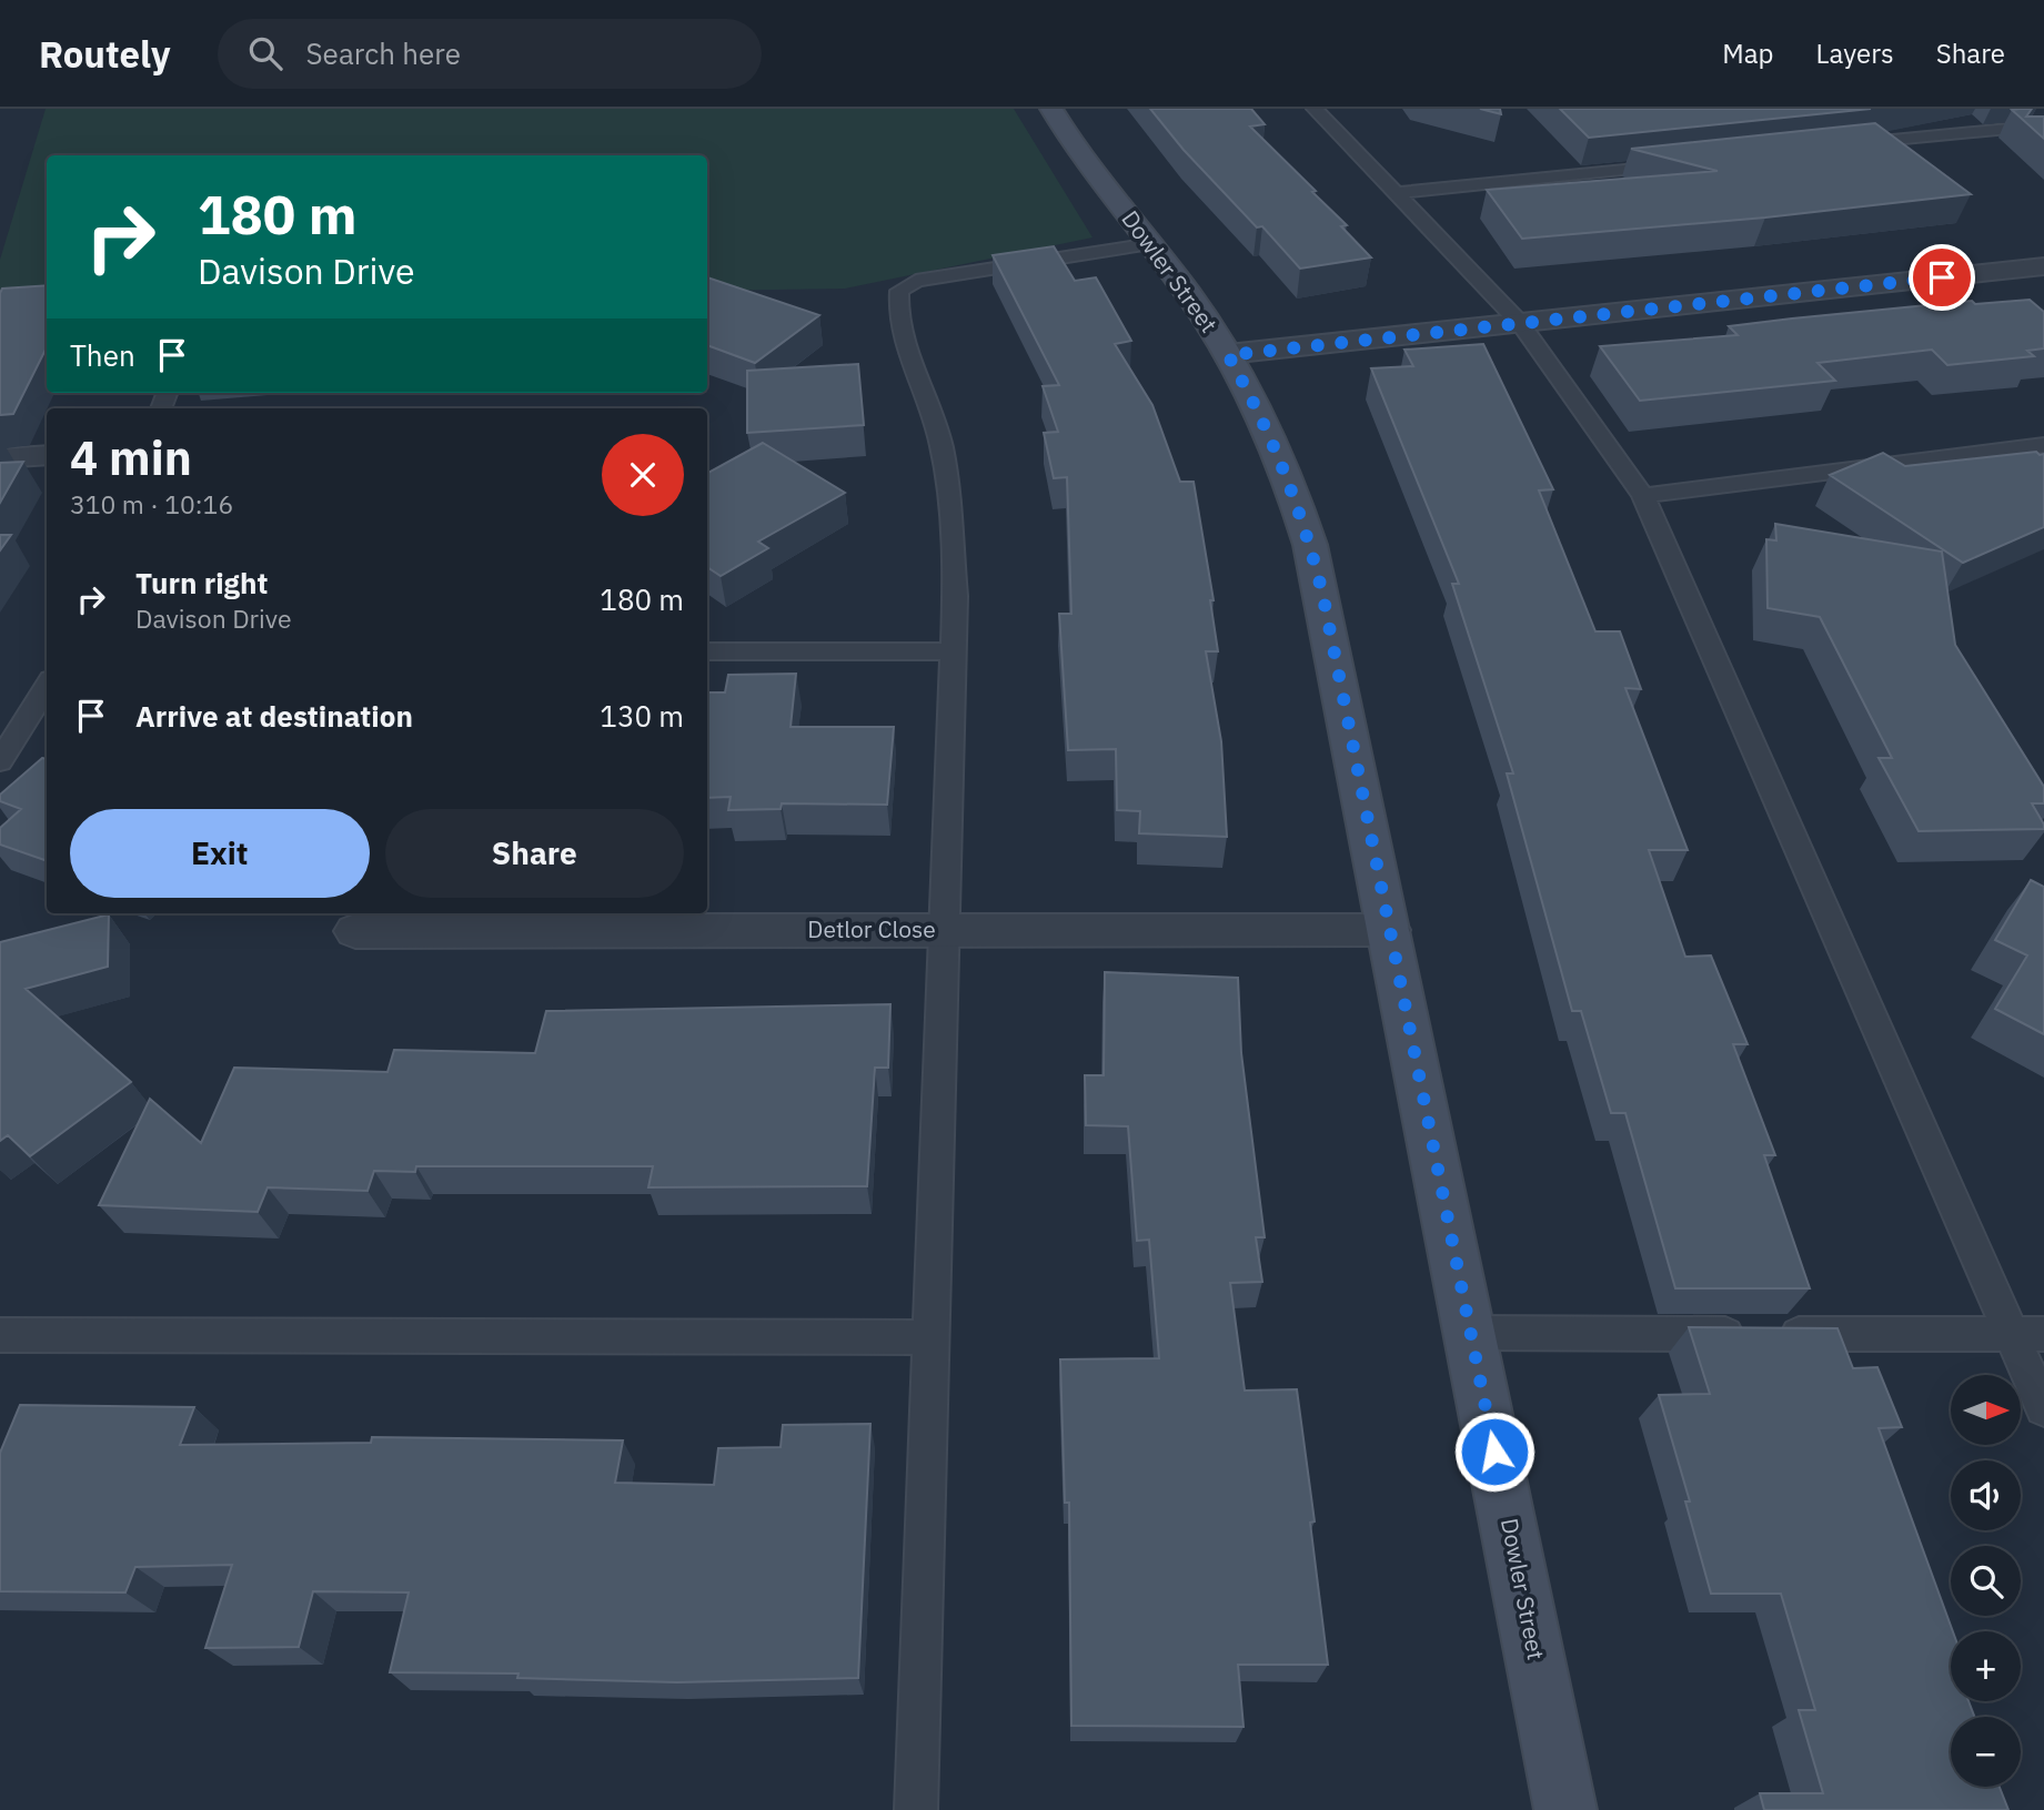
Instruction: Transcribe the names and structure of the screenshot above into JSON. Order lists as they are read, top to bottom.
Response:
{
  "streets": {
    "street": ["Dowler Street", "Detlor Close"]
  },
  "crossings": [
    ["Dowler Street", "Detlor Close"]
  ],
  "north": "right",
  "page": {
    "header": "Routely",
    "search": "Search here",
    "nav": ["Map", "Layers", "Share"],
    "turn": ["180 m", "Davison Drive"],
    "then": "Then",
    "heading": ["4 min", "310 m · 10:16"],
    "list": [
      {
        "name": "Turn right",
        "note": "Davison Drive",
        "value": "180 m"
      },
      {
        "name": "Arrive at destination",
        "value": "130 m"
      }
    ],
    "buttons": ["Exit", "Share"],
    "map_buttons": ["+", "−"]
  }
}
